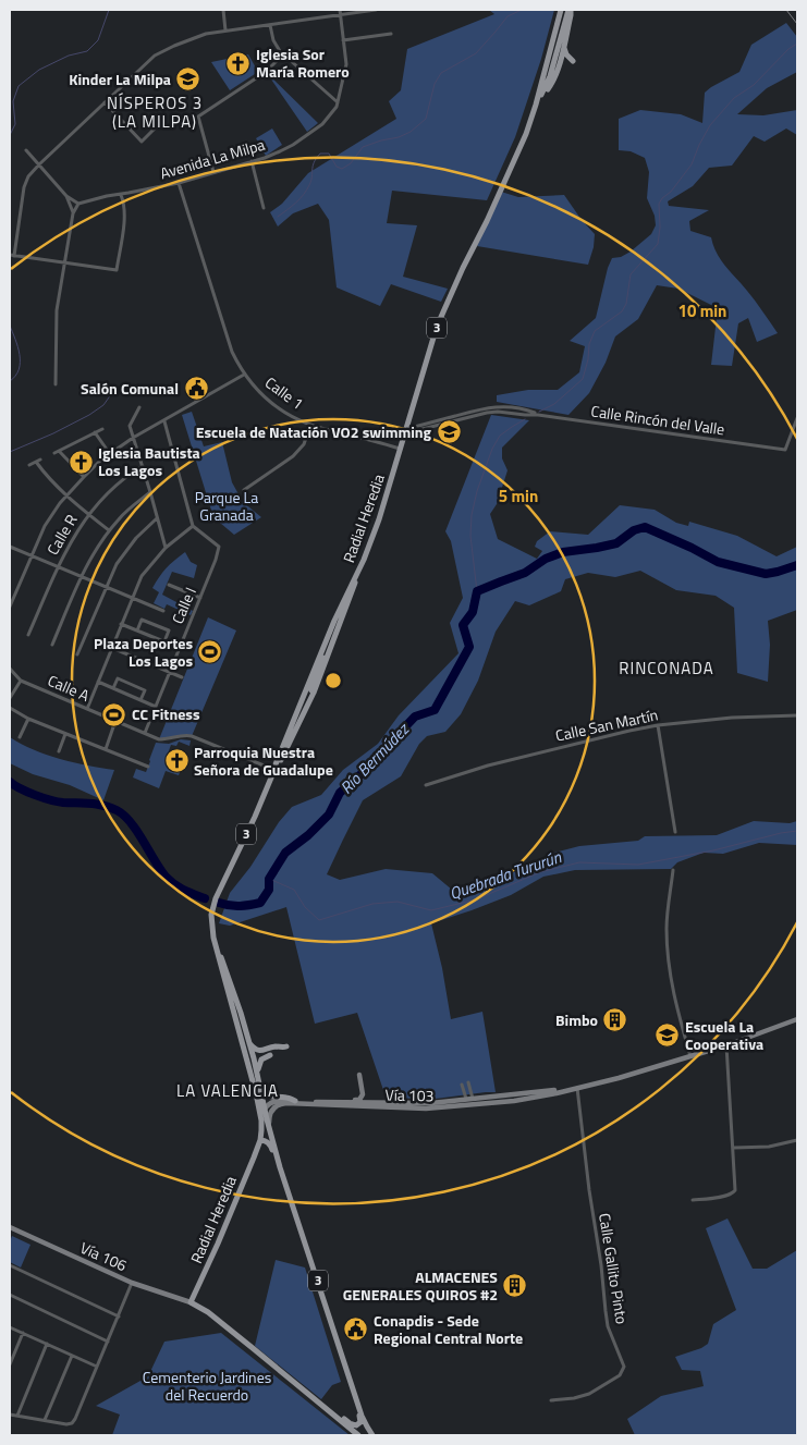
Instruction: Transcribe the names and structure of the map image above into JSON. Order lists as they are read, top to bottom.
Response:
{
  "streets": {
    "main road": [
      "3",
      "Radial Heredia",
      "Vía 103",
      "Vía 106"
    ],
    "street": [
      "Avenida La Milpa",
      "Calle 1",
      "Calle Rincón del Valle",
      "Calle R",
      "Calle I",
      "Calle A",
      "Calle San Martín",
      "Calle Gallito Pinto"
    ]
  },
  "crossings": [
    ["Avenida La Milpa", "Calle 1"],
    ["Calle 1", "Radial Heredia"],
    ["Calle Rincón del Valle", "Radial Heredia"],
    ["Radial Heredia", "Calle A"],
    ["Radial Heredia", "Vía 103"],
    ["Radial Heredia", "Vía 106"],
    ["Calle I", "Calle A"],
    ["Vía 103", "Calle Gallito Pinto"]
  ],
  "districts": ["NÍSPEROS 3 (LA MILPA)", "RINCONADA", "LA VALENCIA"],
  "water": ["Río Bermúdez", "Quebrada Tururún"],
  "parks": ["Parque La Granada", "Cementerio Jardines del Recuerdo"],
  "places": {
    "church": ["Iglesia Sor María Romero", "Iglesia Bautista Los Lagos", "Parroquia Nuestra Señora de Guadalupe"],
    "school or university": ["Kinder La Milpa", "Escuela de Natación VO2 swimming", "Escuela La Cooperativa"],
    "public building": ["Salón Comunal", "Conapdis - Sede Regional Central Norte"],
    "sports": ["Plaza Deportes Los Lagos", "CC Fitness"],
    "building": ["Bimbo", "ALMACENES GENERALES QUIROS #2"]
  },
  "rings": ["10 min", "5 min"]
}
